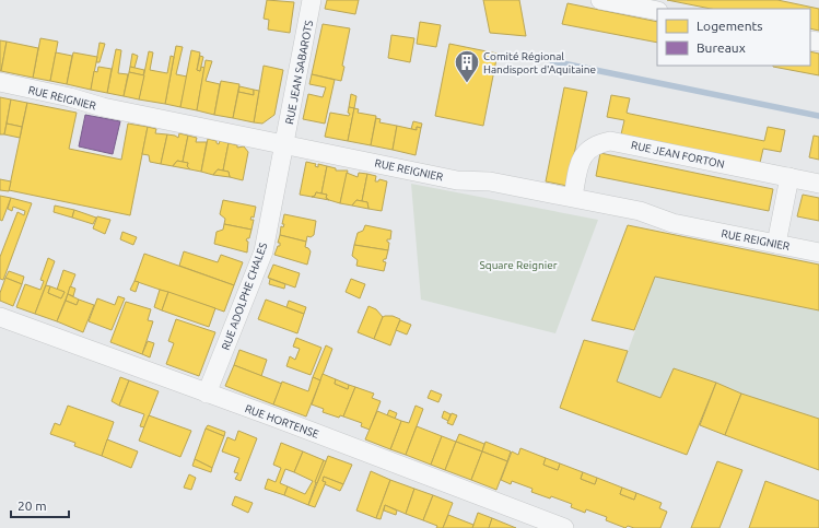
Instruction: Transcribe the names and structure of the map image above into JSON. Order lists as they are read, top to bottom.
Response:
{
  "streets": {
    "street": [
      "RUE JEAN SABAROTS",
      "RUE REIGNIER",
      "RUE JEAN FORTON",
      "RUE ADOLPHE CHALES",
      "RUE HORTENSE"
    ]
  },
  "crossings": [
    ["RUE JEAN SABAROTS", "RUE REIGNIER"],
    ["RUE JEAN SABAROTS", "RUE ADOLPHE CHALES"],
    ["RUE REIGNIER", "RUE JEAN FORTON"],
    ["RUE REIGNIER", "RUE ADOLPHE CHALES"],
    ["RUE ADOLPHE CHALES", "RUE HORTENSE"]
  ],
  "parks": ["Square Reignier"],
  "places": {
    "building": ["Comité Régional Handisport d'Aquitaine"]
  },
  "legend": ["Logements", "Bureaux"],
  "scale_bar": "20 m"
}
